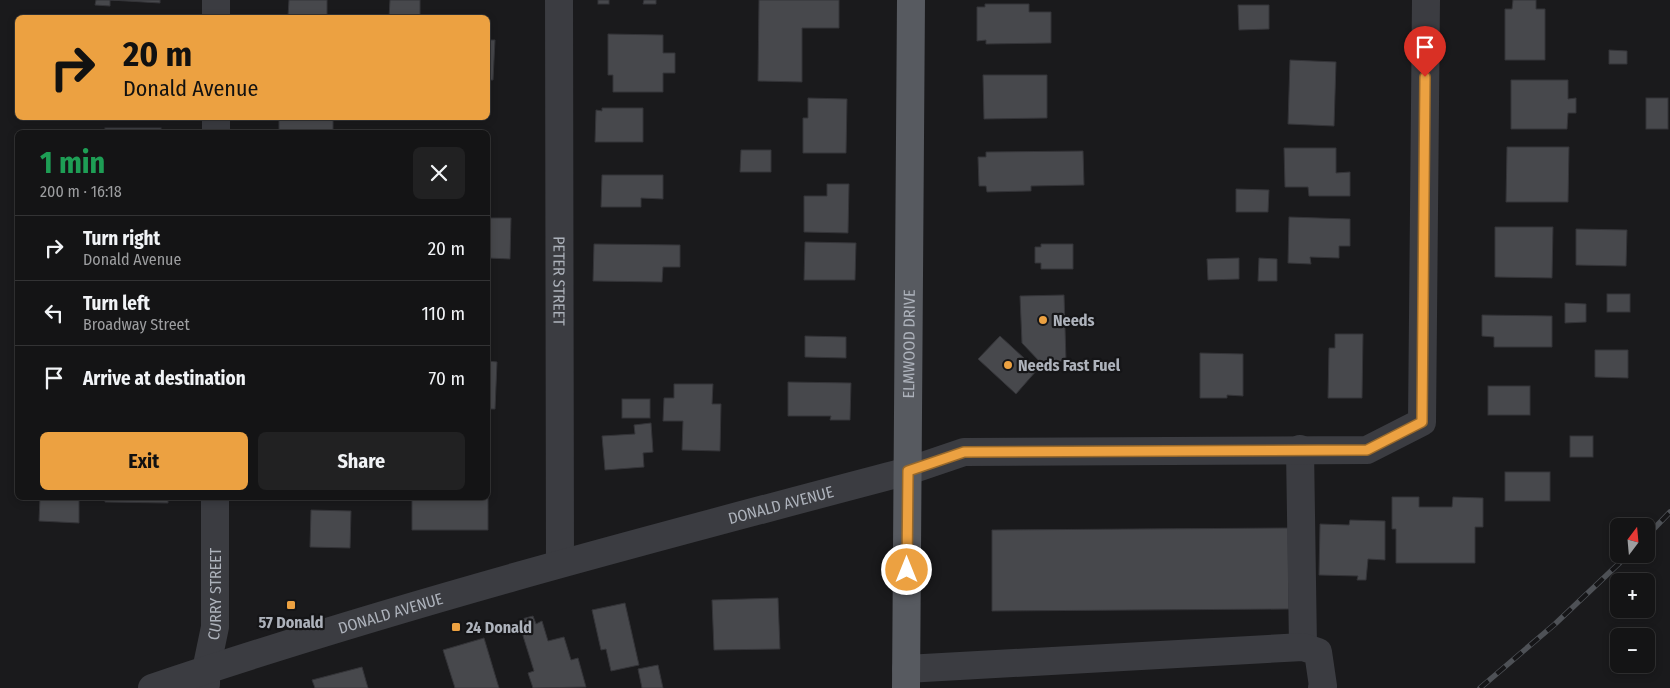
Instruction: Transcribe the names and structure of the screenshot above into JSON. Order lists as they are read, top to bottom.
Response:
{
  "streets": {
    "main road": ["ELMWOOD DRIVE"],
    "street": ["PETER STREET", "DONALD AVENUE", "CURRY STREET"]
  },
  "crossings": [
    ["PETER STREET", "DONALD AVENUE"],
    ["ELMWOOD DRIVE", "DONALD AVENUE"],
    ["DONALD AVENUE", "CURRY STREET"]
  ],
  "places": {
    "other": ["Needs", "Needs Fast Fuel"],
    "transit": ["57 Donald", "24 Donald"]
  },
  "north": "top",
  "page": {
    "turn": ["20 m", "Donald Avenue"],
    "heading": ["1 min", "200 m · 16:18"],
    "list": [
      {
        "name": "Turn right",
        "note": "Donald Avenue",
        "value": "20 m"
      },
      {
        "name": "Turn left",
        "note": "Broadway Street",
        "value": "110 m"
      },
      {
        "name": "Arrive at destination",
        "value": "70 m"
      }
    ],
    "buttons": ["Exit", "Share"],
    "map_buttons": ["+", "−"]
  }
}
